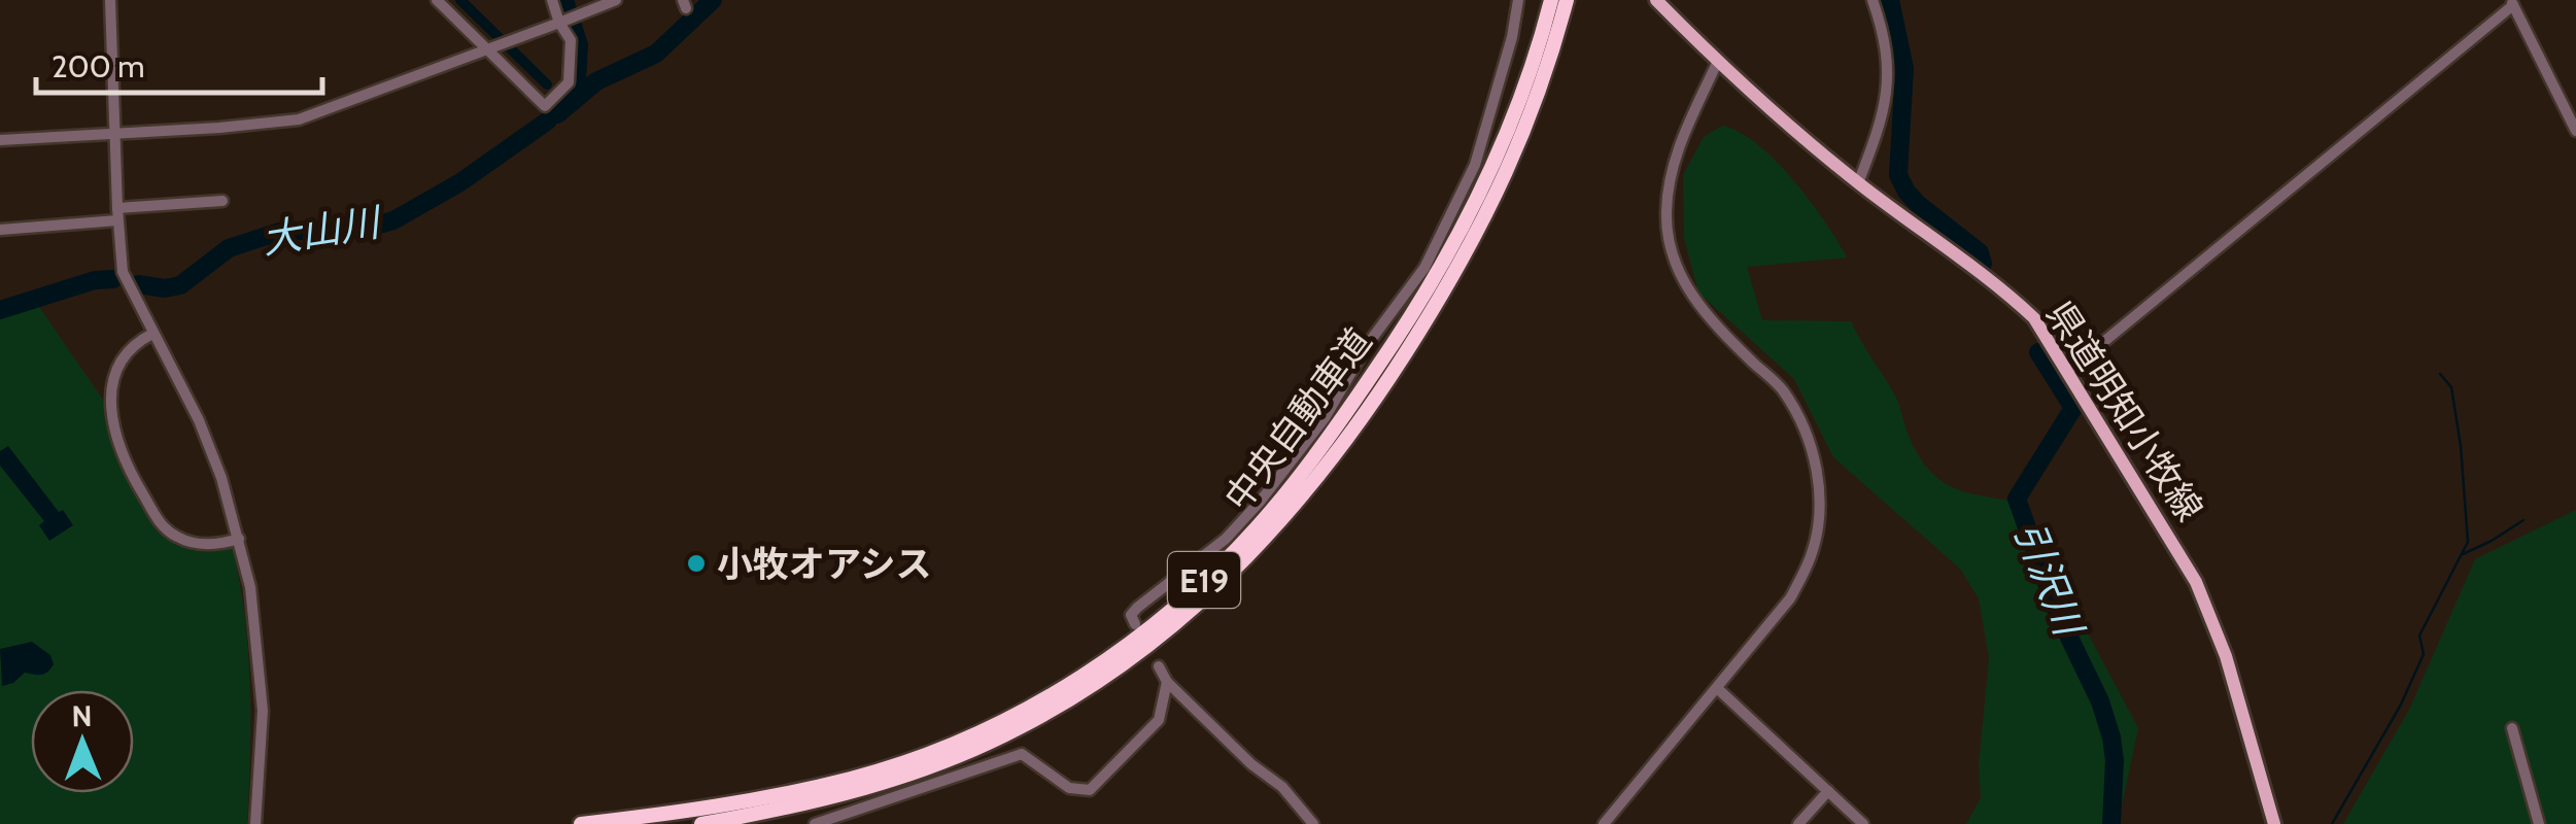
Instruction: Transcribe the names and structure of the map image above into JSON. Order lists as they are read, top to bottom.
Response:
{
  "streets": {
    "highway": ["中央自動車道", "E19"],
    "main road": ["県道明知小牧線"]
  },
  "water": ["大山川", "引沢川"],
  "places": ["小牧オアシス"],
  "scale_bar": "200 m",
  "north": "top"
}
